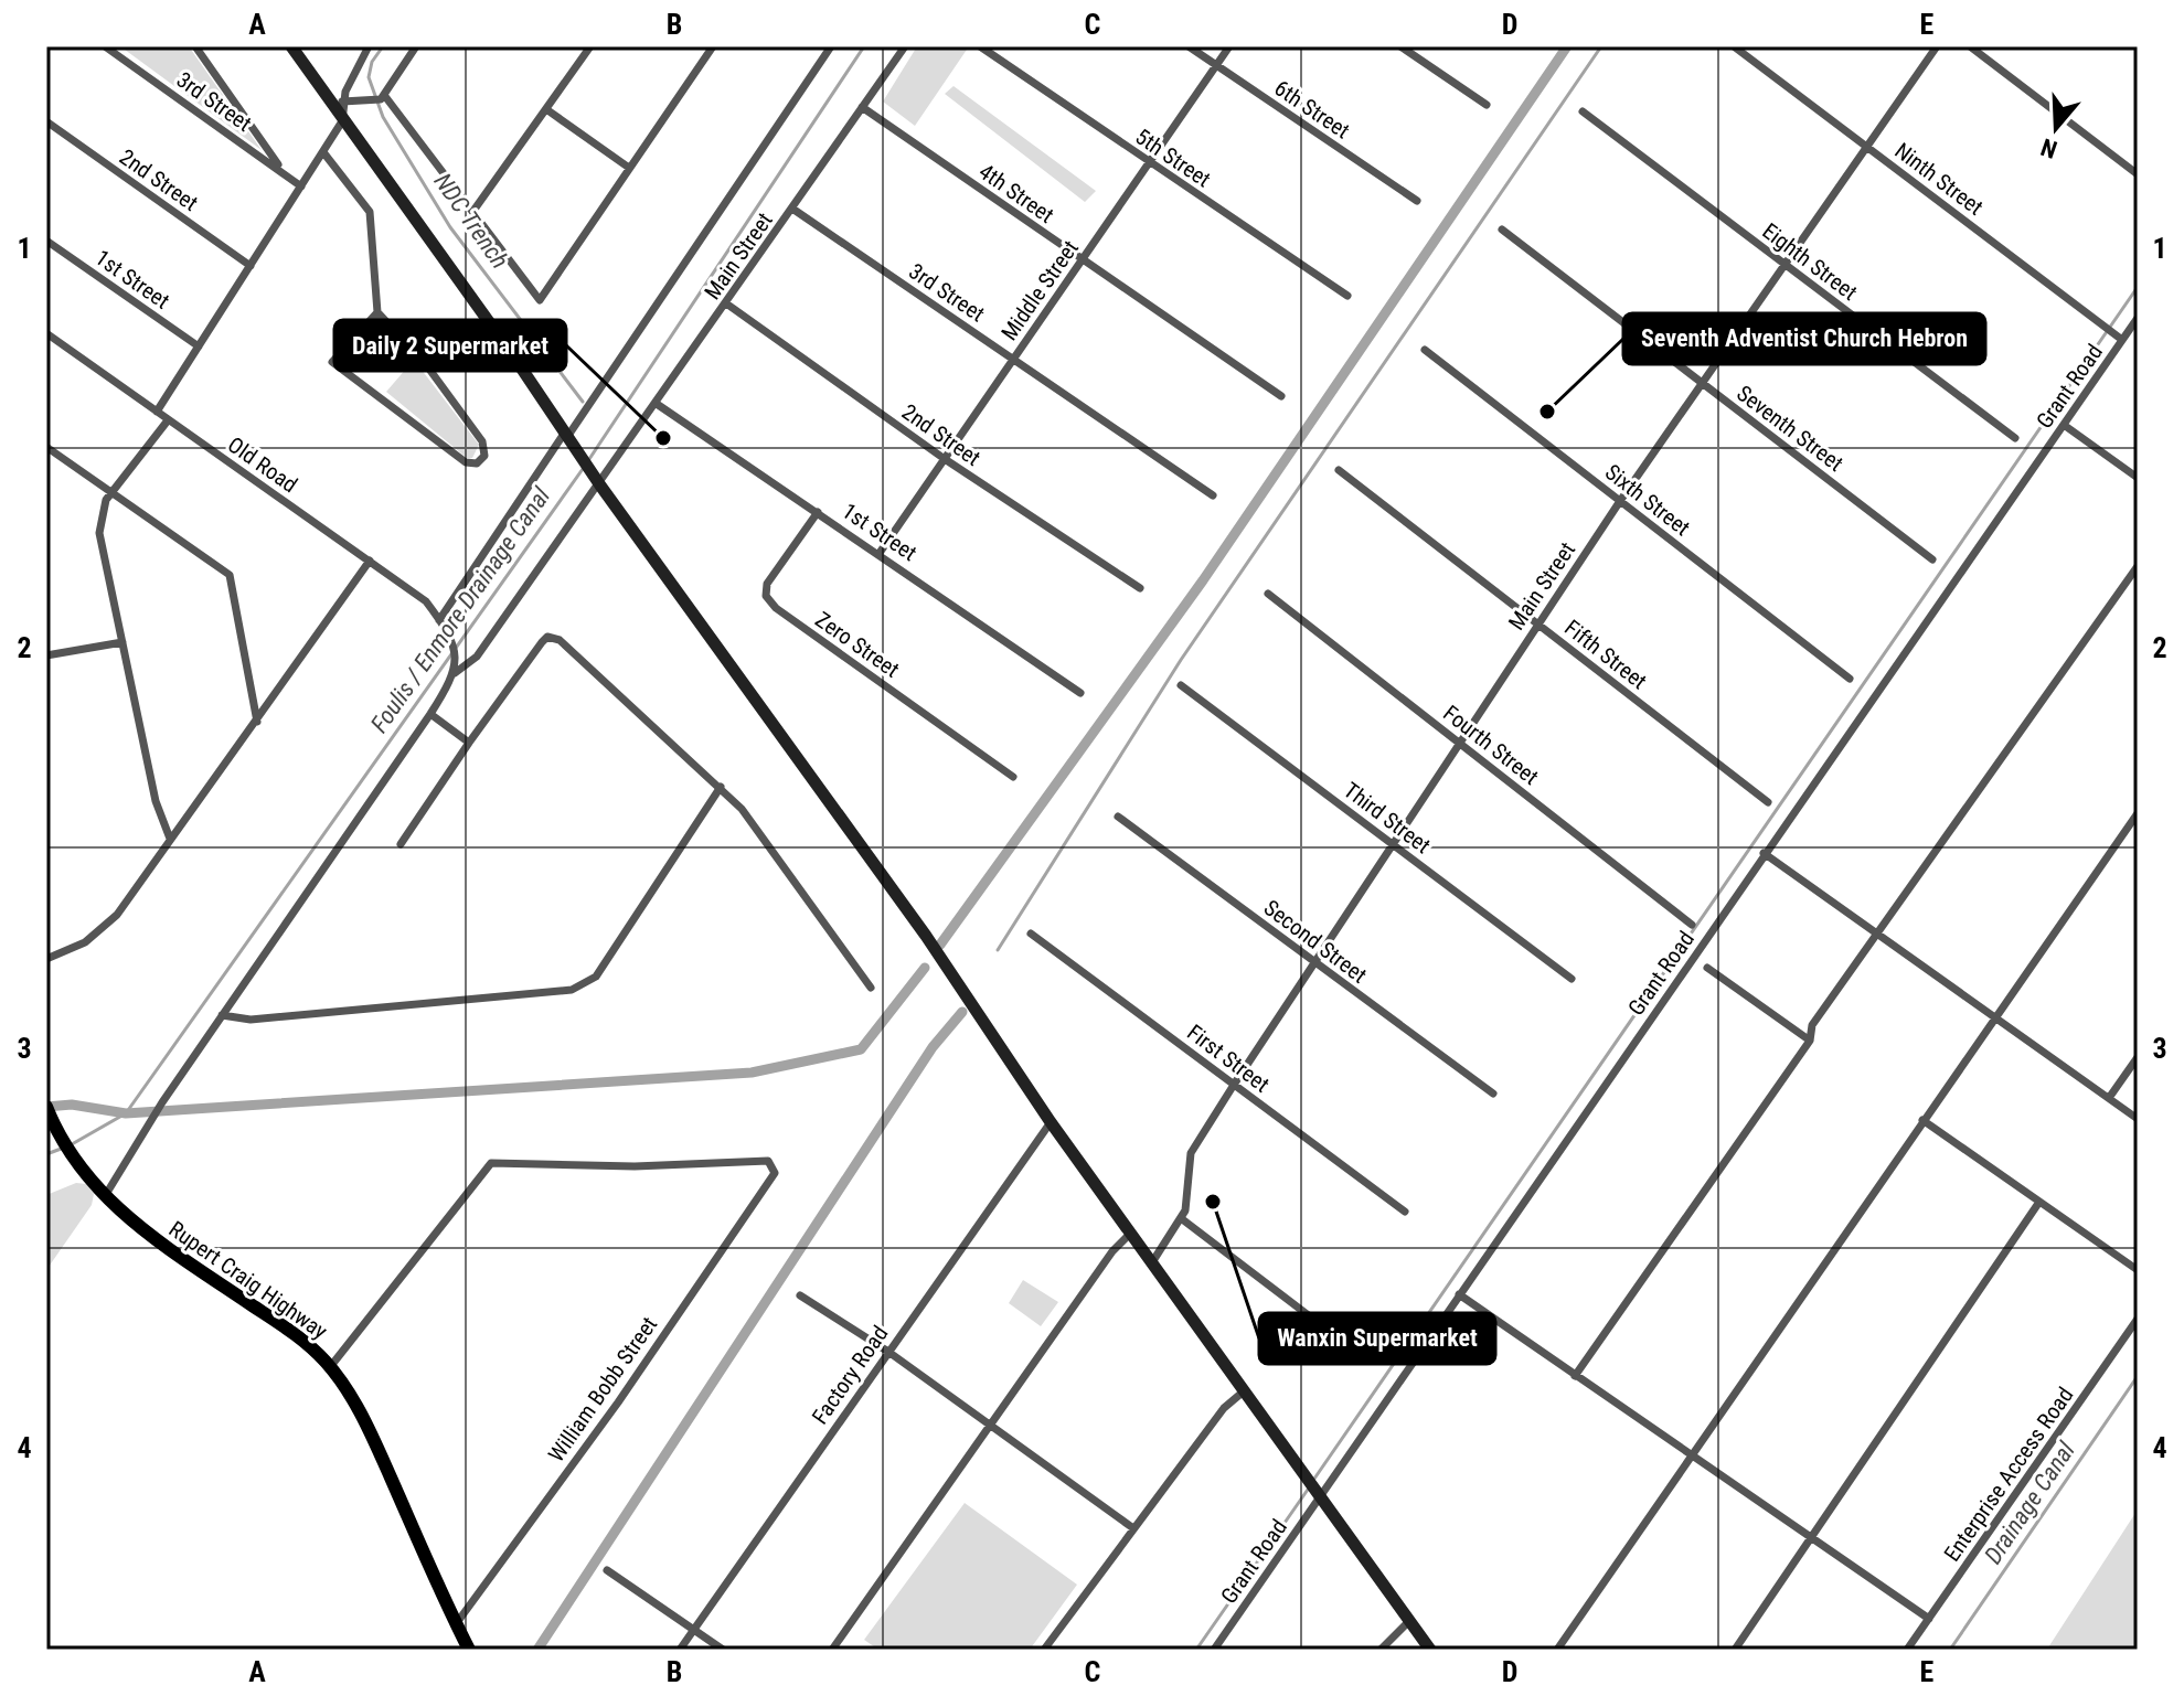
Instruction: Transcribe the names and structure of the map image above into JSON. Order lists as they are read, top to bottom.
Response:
{
  "streets": {
    "main road": ["Rupert Craig Highway"],
    "street": [
      "3rd Street",
      "6th Street",
      "5th Street",
      "Ninth Street",
      "2nd Street",
      "4th Street",
      "Main Street",
      "Eighth Street",
      "1st Street",
      "Middle Street",
      "Grant Road",
      "Seventh Street",
      "Old Road",
      "Sixth Street",
      "Zero Street",
      "Fifth Street",
      "Fourth Street",
      "Third Street",
      "Second Street",
      "First Street",
      "Factory Road",
      "William Bobb Street",
      "Enterprise Access Road"
    ]
  },
  "crossings": [
    ["3rd Street", "Main Street"],
    ["3rd Street", "Middle Street"],
    ["6th Street", "Middle Street"],
    ["5th Street", "Middle Street"],
    ["Ninth Street", "Main Street"],
    ["Ninth Street", "Grant Road"],
    ["2nd Street", "Main Street"],
    ["2nd Street", "Middle Street"],
    ["4th Street", "Main Street"],
    ["4th Street", "Middle Street"],
    ["Main Street", "Eighth Street"],
    ["Main Street", "1st Street"],
    ["Main Street", "Seventh Street"],
    ["Main Street", "Old Road"],
    ["Main Street", "Sixth Street"],
    ["Main Street", "Fifth Street"],
    ["Main Street", "Fourth Street"],
    ["Main Street", "Third Street"],
    ["Main Street", "Second Street"],
    ["Main Street", "First Street"],
    ["Main Street", "Rupert Craig Highway"],
    ["1st Street", "Middle Street"],
    ["1st Street", "Zero Street"],
    ["Rupert Craig Highway", "William Bobb Street"]
  ],
  "water": ["NDC Trench", "Foulis / Enmore Drainage Canal", "Drainage Canal"],
  "places": ["Seventh Adventist Church Hebron", "Daily 2 Supermarket", "Wanxin Supermarket"],
  "north": "bottom",
  "grid": {
    "columns": [
      "A",
      "B",
      "C",
      "D",
      "E"
    ],
    "rows": [
      "1",
      "2",
      "3",
      "4"
    ]
  }
}
